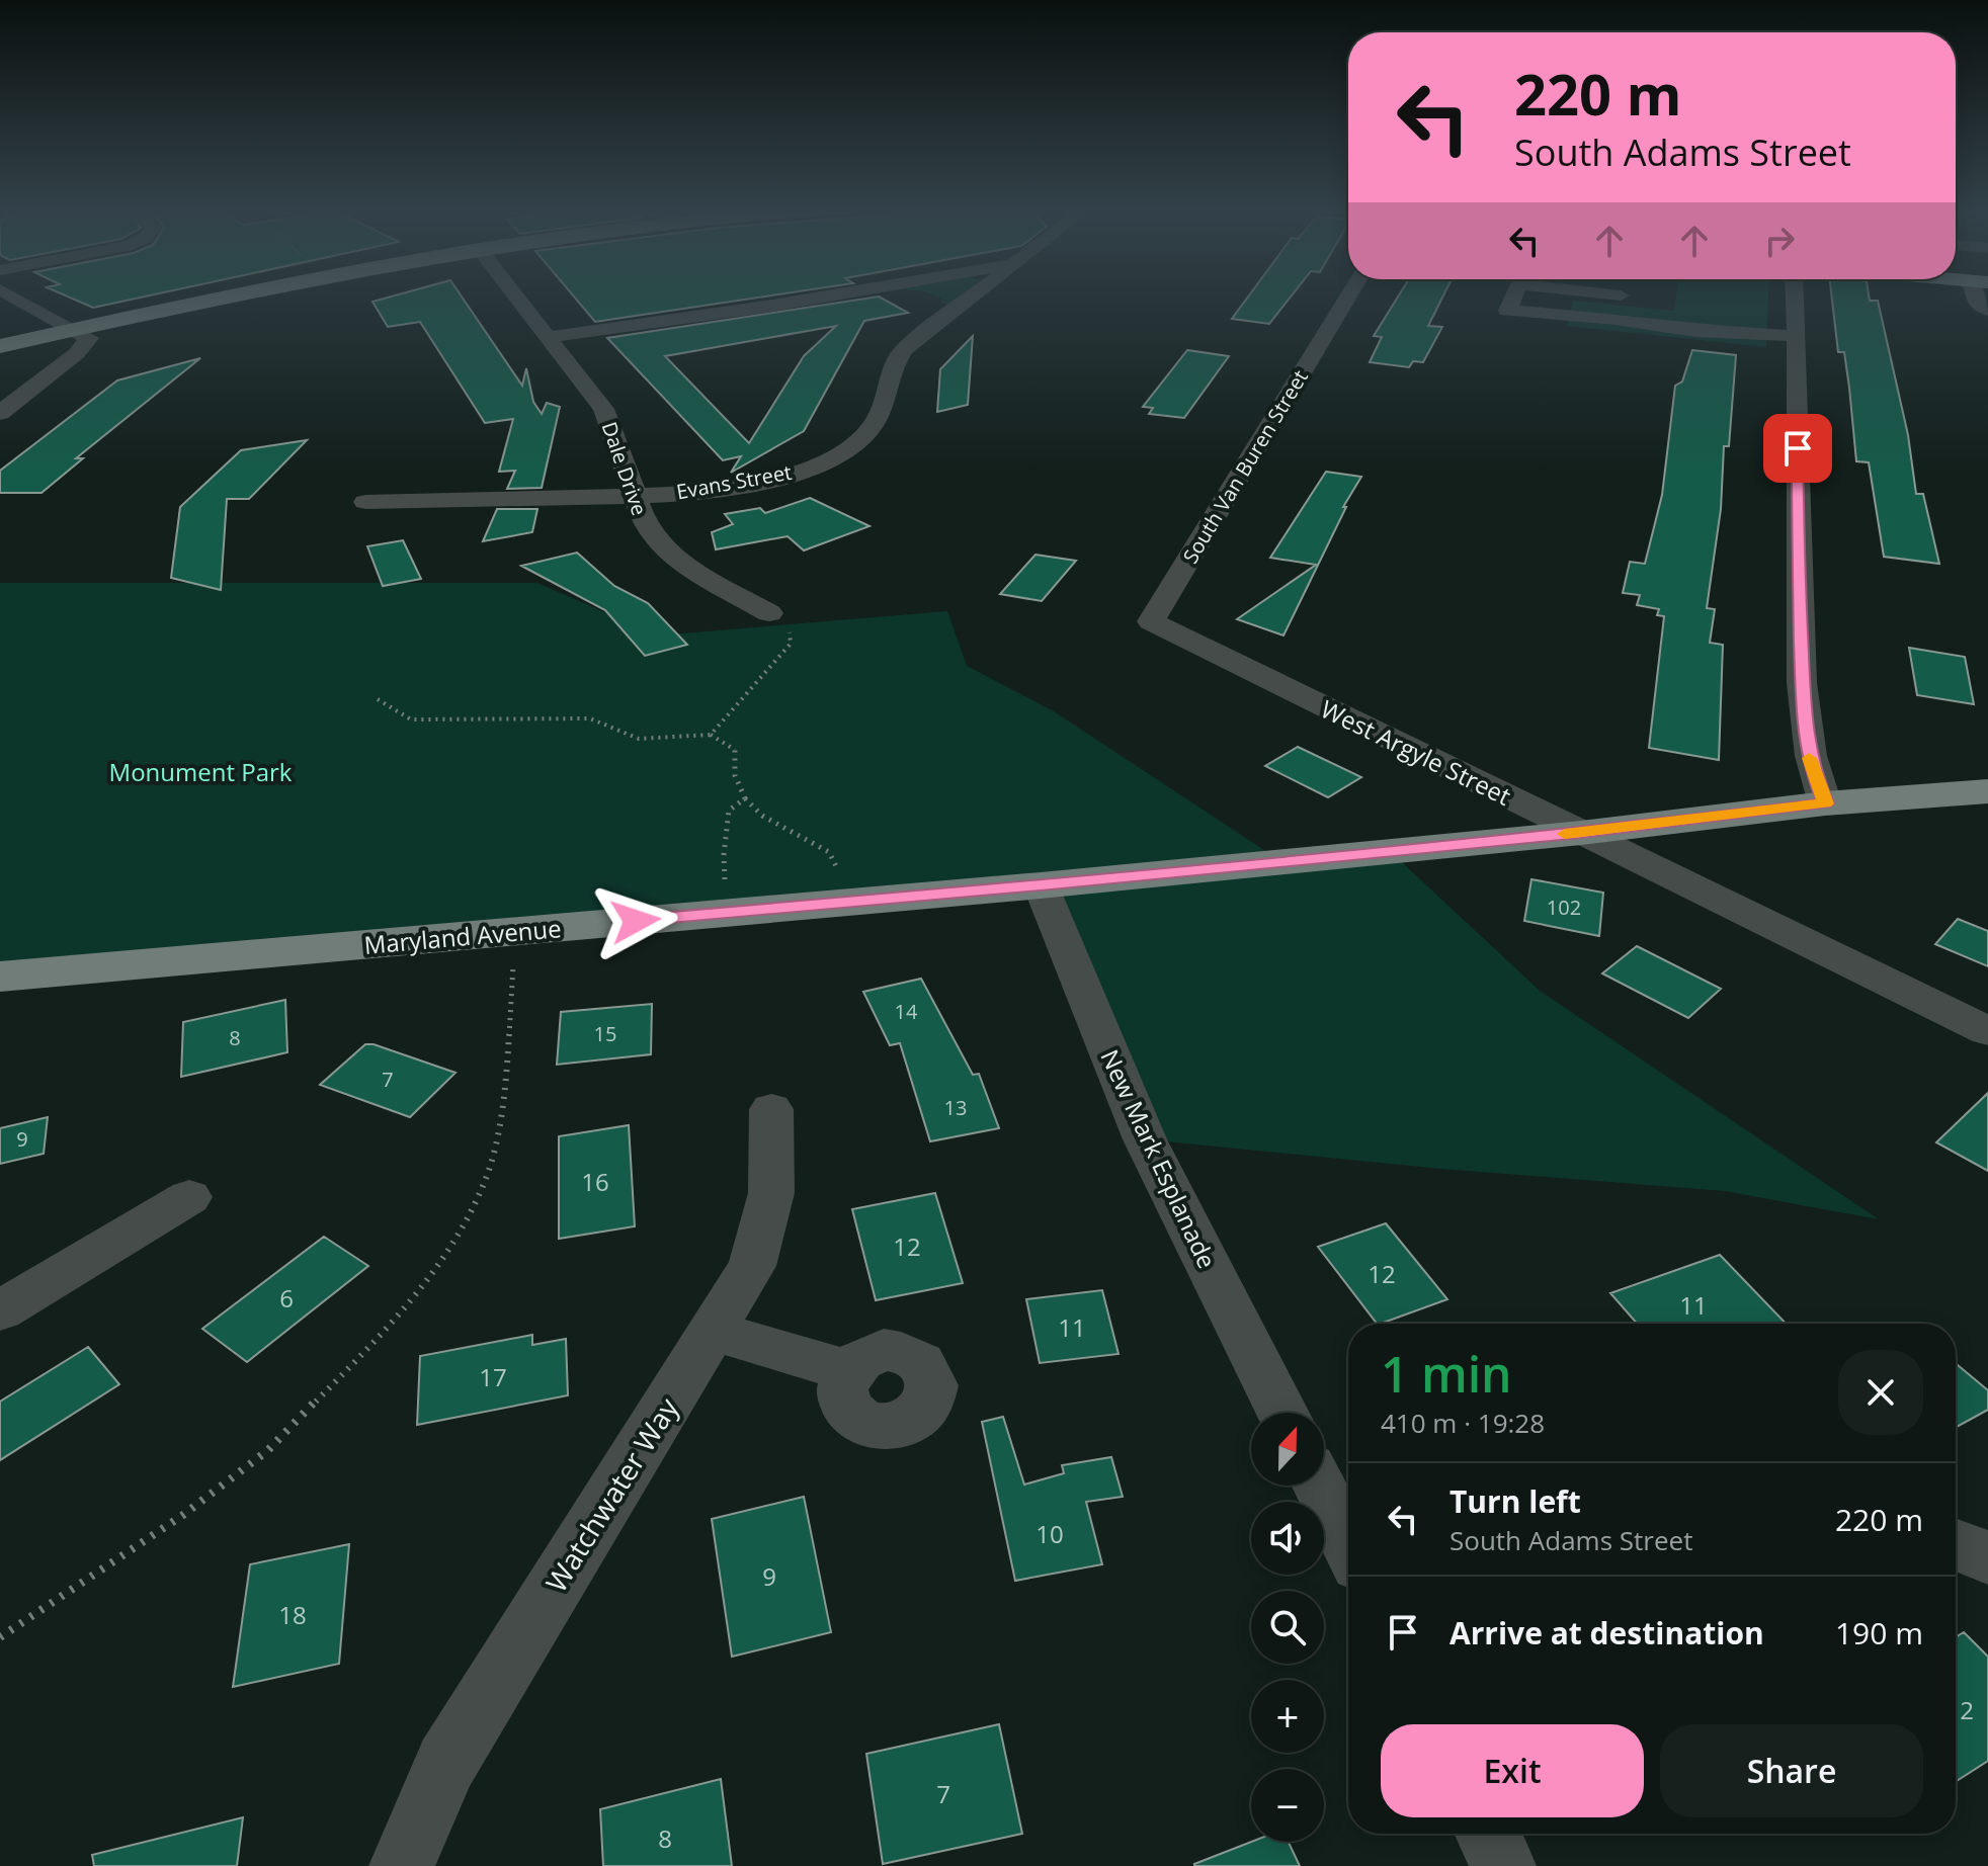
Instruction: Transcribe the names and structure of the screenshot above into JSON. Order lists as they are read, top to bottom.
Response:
{
  "streets": {
    "main road": ["Maryland Avenue"],
    "street": [
      "South Van Buren Street",
      "Dale Drive",
      "Evans Street",
      "West Argyle Street",
      "New Mark Esplanade",
      "Watchwater Way"
    ]
  },
  "crossings": [
    ["South Van Buren Street", "West Argyle Street"],
    ["Dale Drive", "Evans Street"],
    ["West Argyle Street", "Maryland Avenue"],
    ["Maryland Avenue", "New Mark Esplanade"]
  ],
  "parks": ["Monument Park"],
  "house_numbers": [
    "102",
    "14",
    "15",
    "8",
    "7",
    "13",
    "9",
    "16",
    "12",
    "12",
    "6",
    "11",
    "11",
    "17",
    "10",
    "9",
    "18",
    "2",
    "7",
    "8"
  ],
  "north": "top",
  "page": {
    "turn": ["220 m", "South Adams Street"],
    "heading": ["1 min", "410 m · 19:28"],
    "map_buttons": ["+", "−"],
    "list": [
      {
        "name": "Turn left",
        "note": "South Adams Street",
        "value": "220 m"
      },
      {
        "name": "Arrive at destination",
        "value": "190 m"
      }
    ],
    "buttons": ["Exit", "Share"]
  }
}
